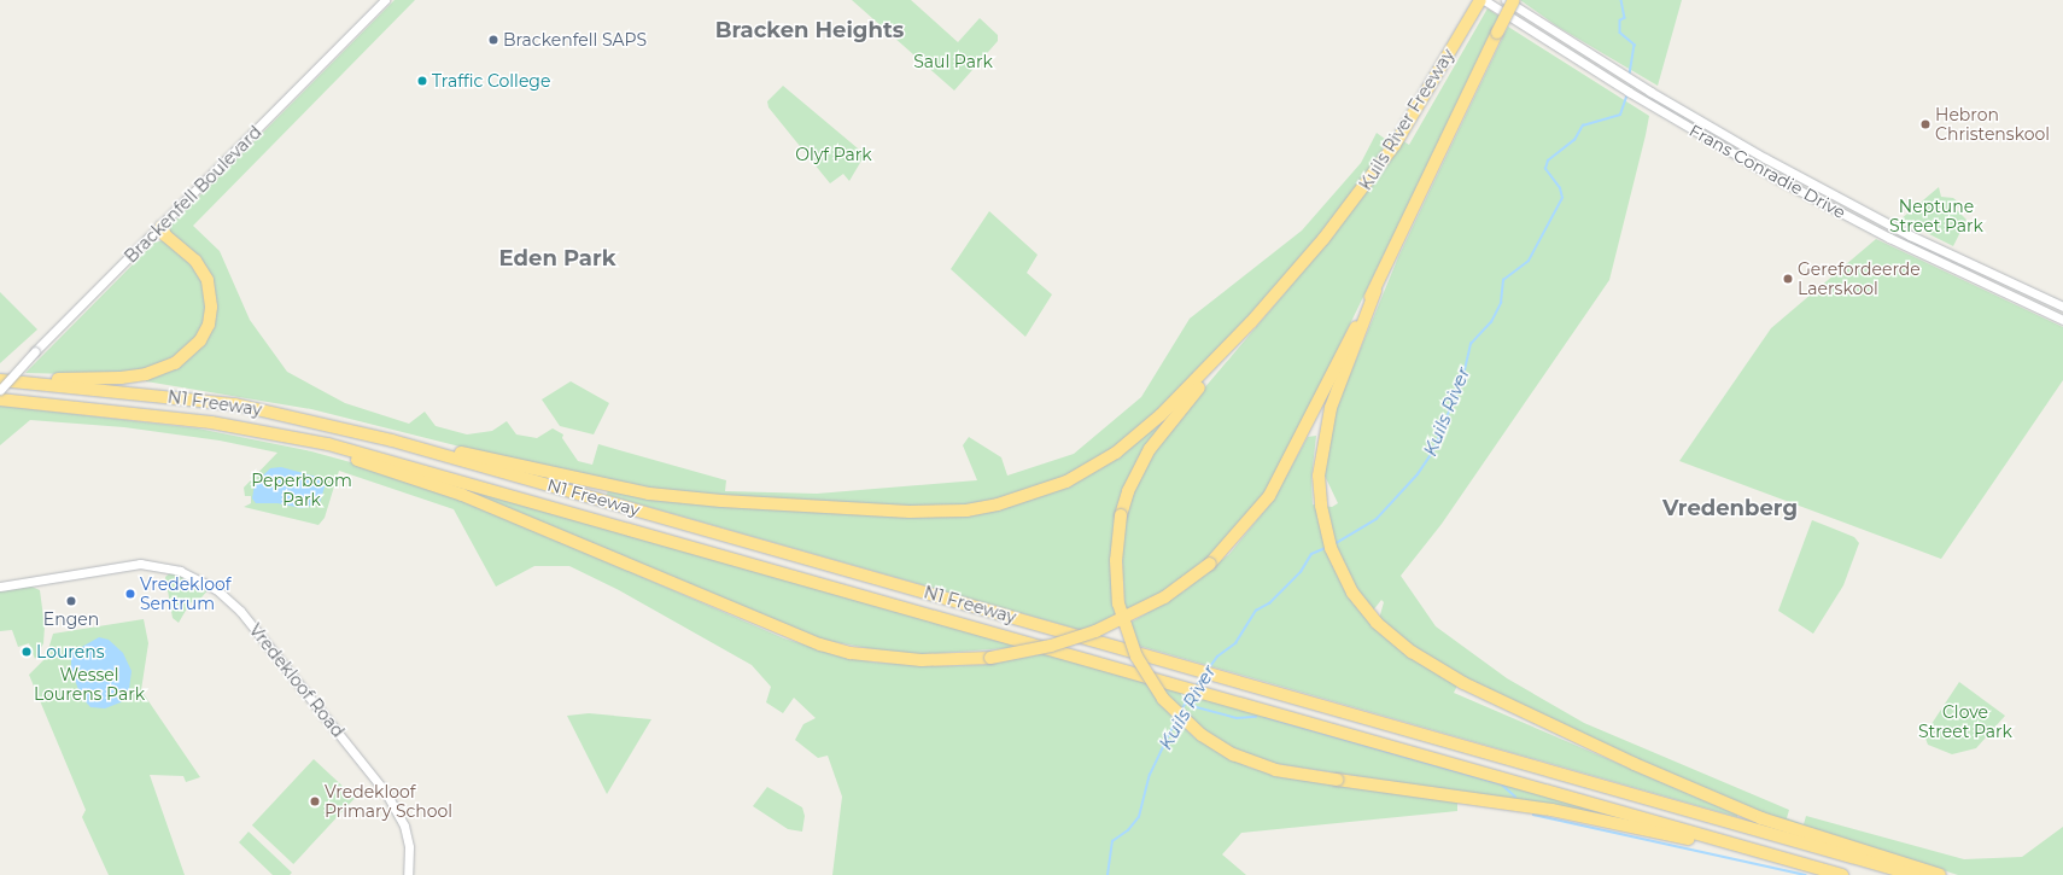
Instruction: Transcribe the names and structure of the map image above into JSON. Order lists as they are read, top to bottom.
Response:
{
  "streets": {
    "highway": ["Kuils River Freeway", "N1 Freeway"],
    "street": ["Frans Conradie Drive", "Brackenfell Boulevard", "Vredekloof Road"]
  },
  "districts": ["Bracken Heights", "Eden Park", "Vredenberg"],
  "water": ["Kuils River"],
  "parks": [
    "Saul Park",
    "Olyf Park",
    "Neptune Street Park",
    "Peperboom Park",
    "Wessel Lourens Park",
    "Clove Street Park"
  ],
  "places": [
    "Brackenfell SAPS",
    "Traffic College",
    "Hebron Christenskool",
    "Gerefordeerde Laerskool",
    "Vredekloof Sentrum",
    "Engen",
    "Lourens",
    "Vredekloof Primary School"
  ]
}
